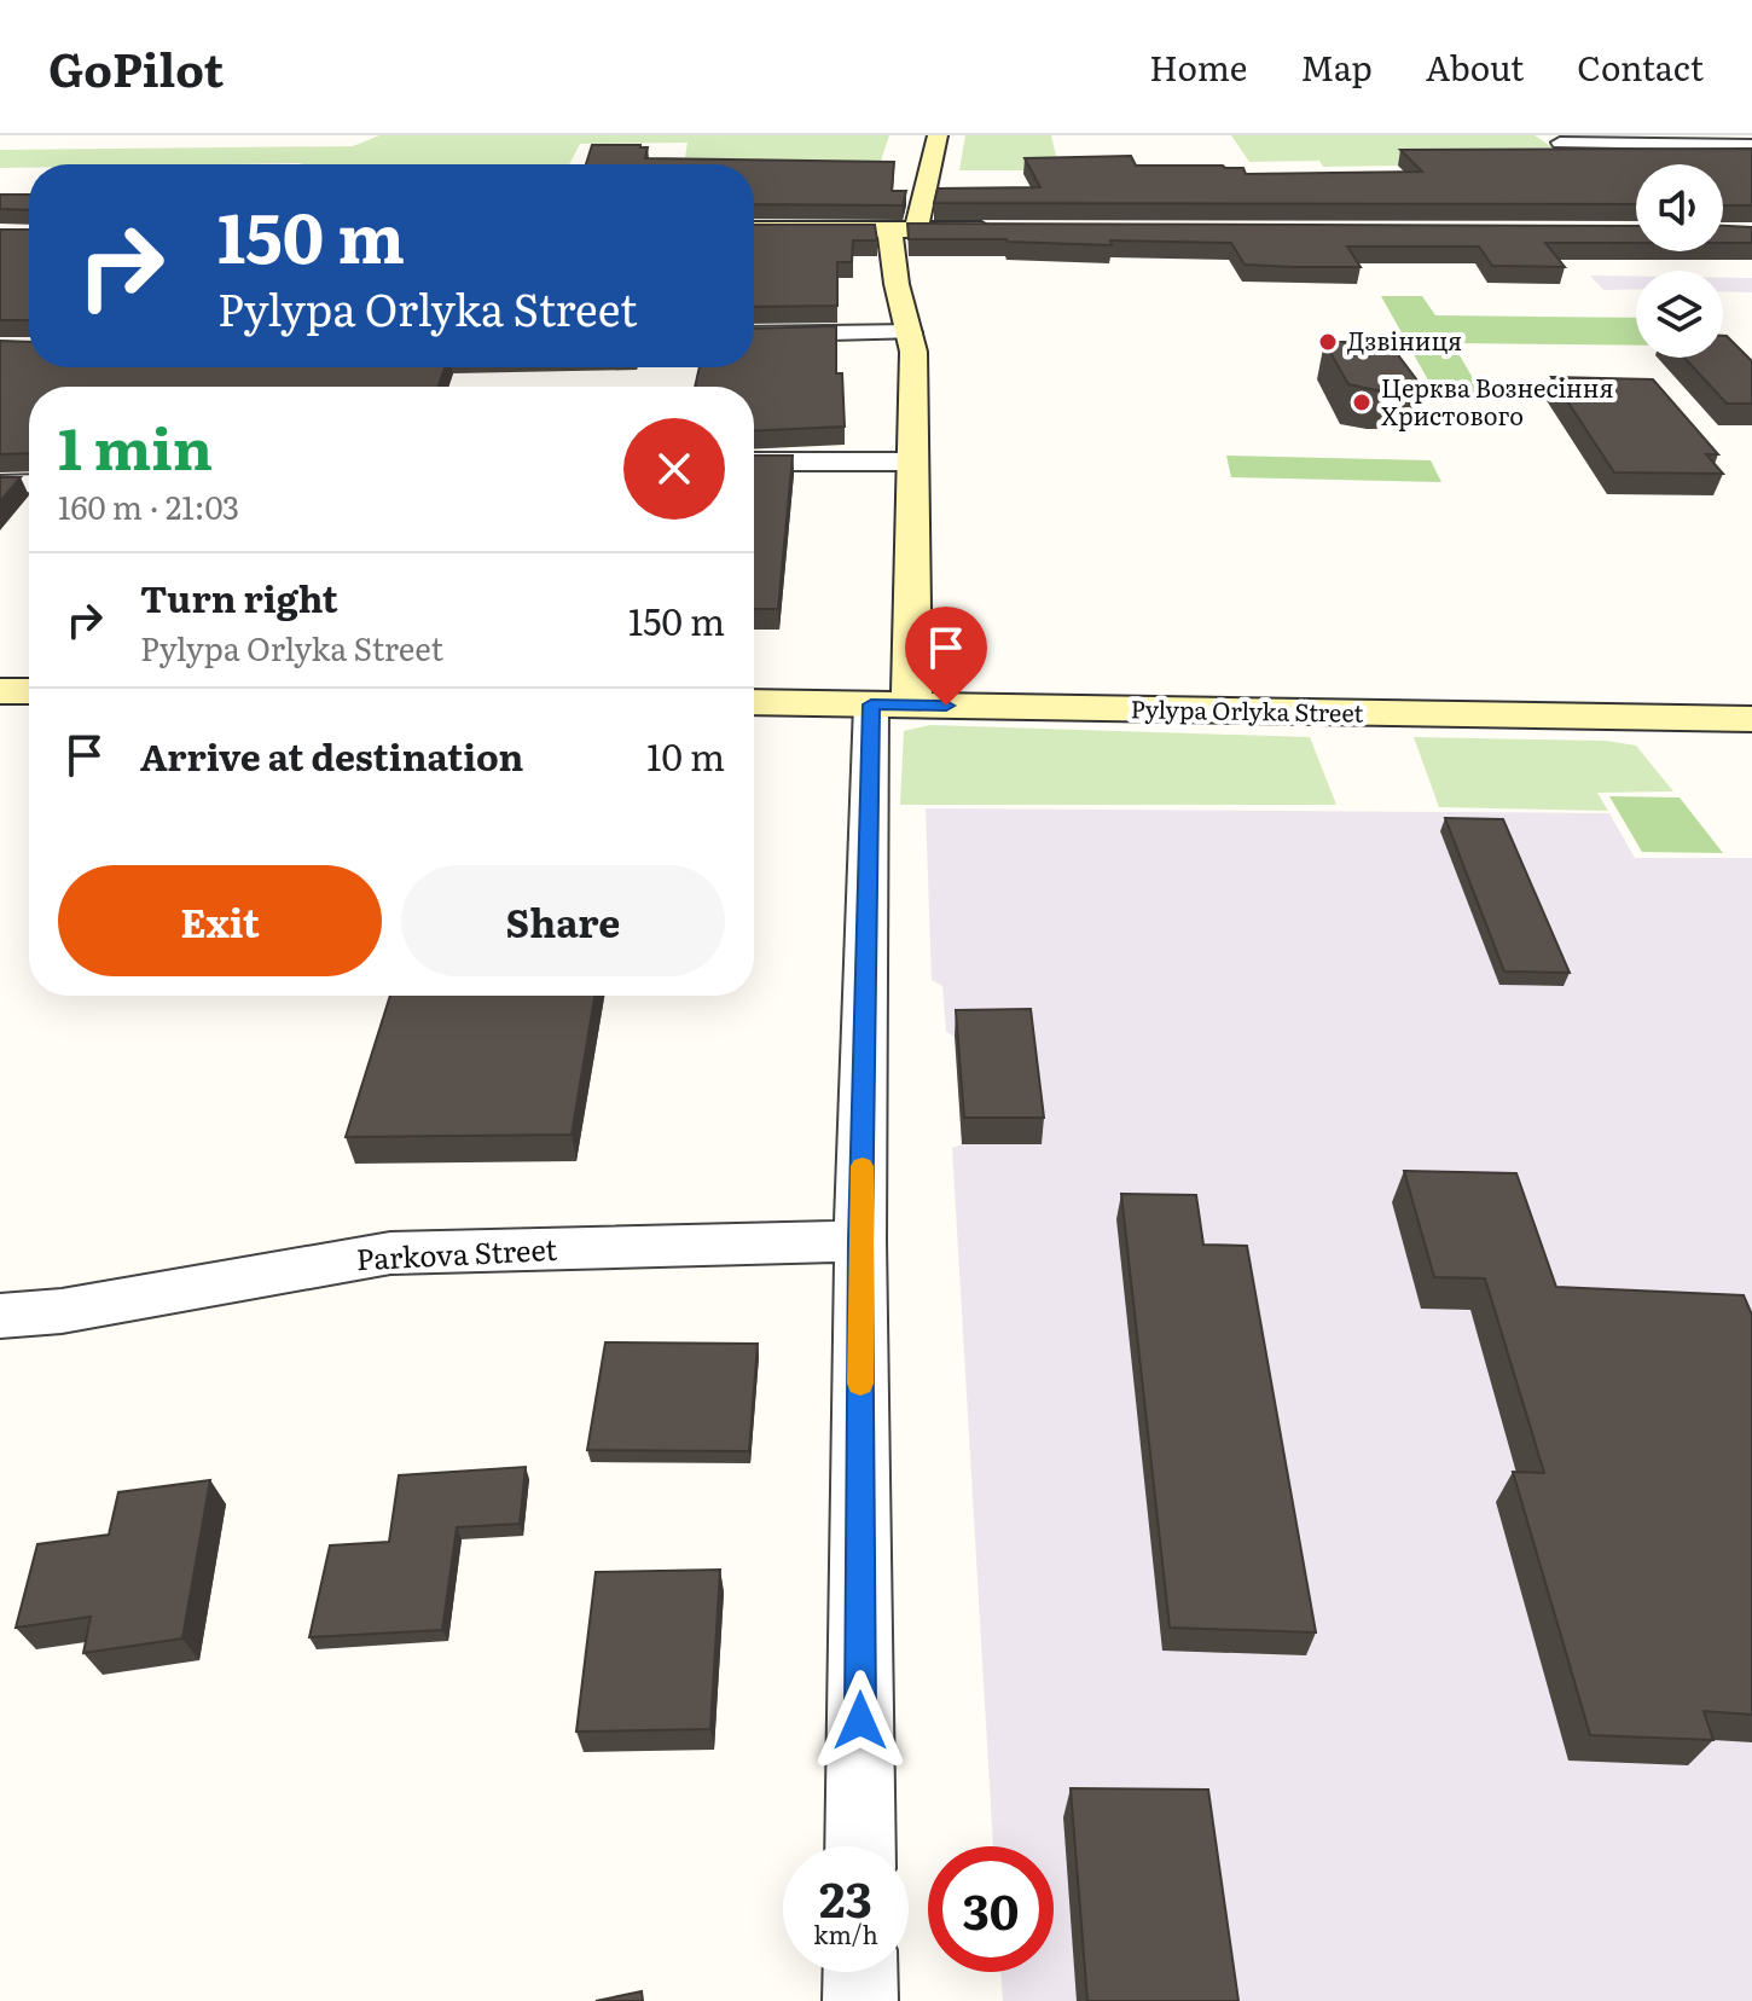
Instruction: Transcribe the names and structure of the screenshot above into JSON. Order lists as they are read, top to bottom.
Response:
{
  "streets": {
    "street": ["Pylypa Orlyka Street", "Parkova Street"]
  },
  "places": ["Дзвіниця", "Церква Вознесіння Христового"],
  "page": {
    "header": "GoPilot",
    "nav": [
      "Home",
      "Map",
      "About",
      "Contact"
    ],
    "turn": ["150 m", "Pylypa Orlyka Street"],
    "heading": ["1 min", "160 m · 21:03"],
    "list": [
      {
        "name": "Turn right",
        "note": "Pylypa Orlyka Street",
        "value": "150 m"
      },
      {
        "name": "Arrive at destination",
        "value": "10 m"
      }
    ],
    "buttons": ["Exit", "Share"],
    "speed": "23 km/h",
    "limit": "30"
  }
}
